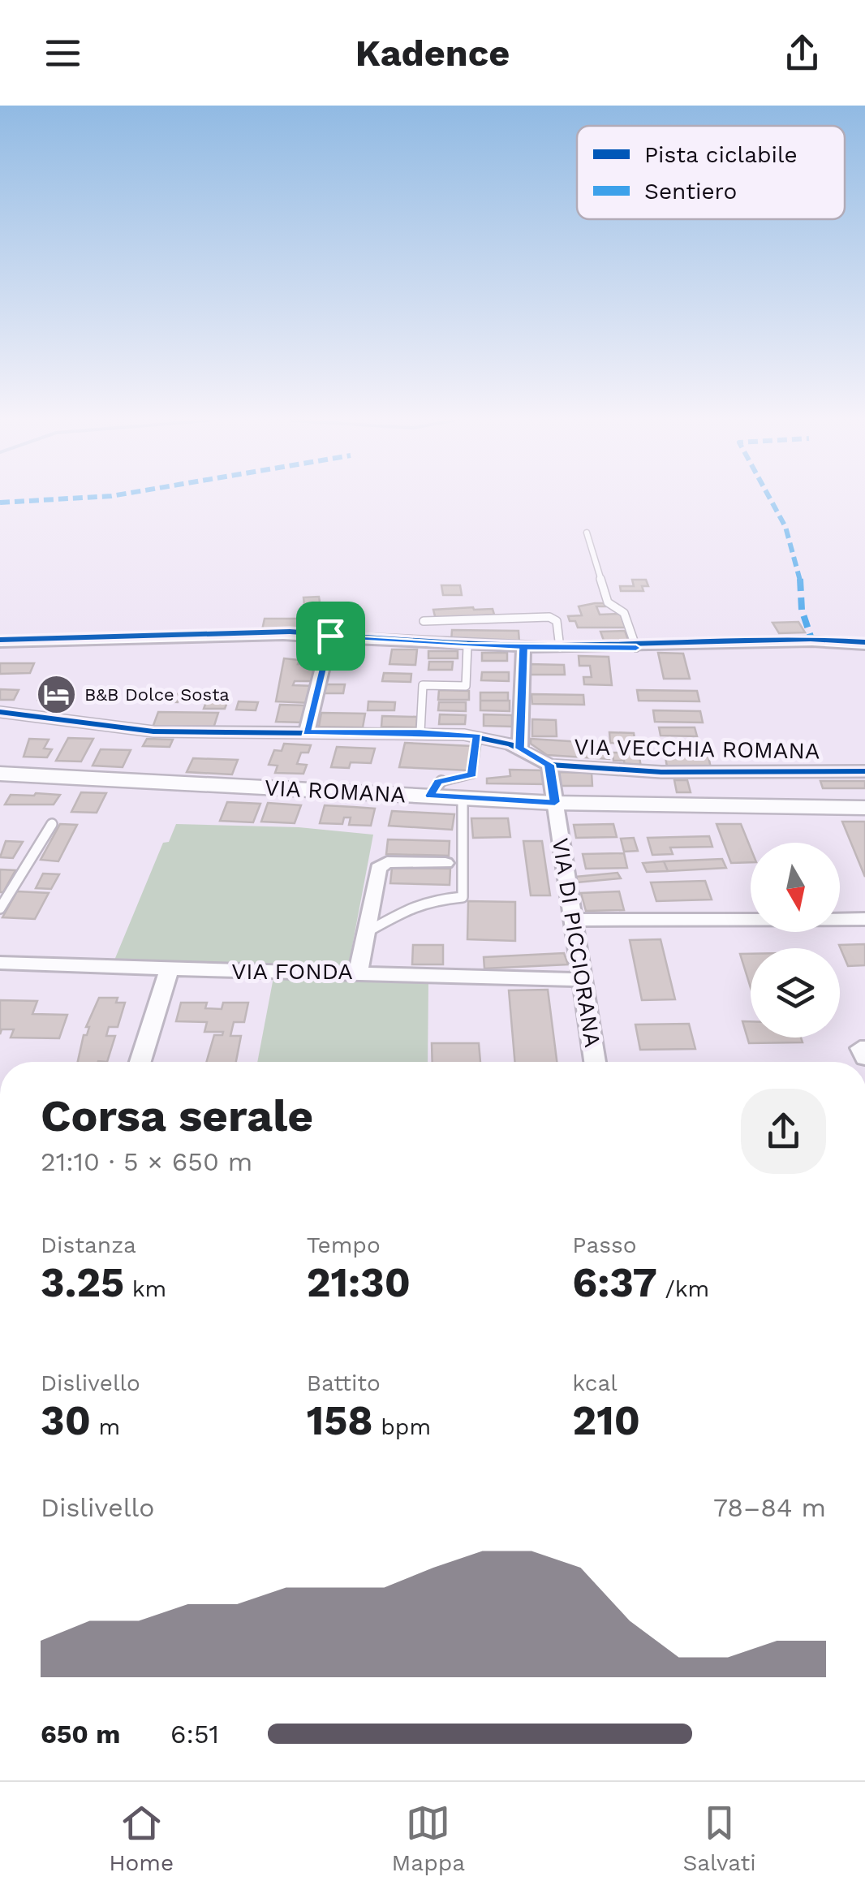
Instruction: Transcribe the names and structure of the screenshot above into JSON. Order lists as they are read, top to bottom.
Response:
{
  "streets": {
    "main road": ["VIA ROMANA"],
    "street": ["VIA VECCHIA ROMANA", "VIA DI PICCIORANA", "VIA FONDA"]
  },
  "crossings": [
    ["VIA VECCHIA ROMANA", "VIA DI PICCIORANA"],
    ["VIA ROMANA", "VIA DI PICCIORANA"],
    ["VIA DI PICCIORANA", "VIA FONDA"]
  ],
  "places": {
    "hotel": ["B&B Dolce Sosta"]
  },
  "legend": ["Pista ciclabile", "Sentiero"],
  "north": "bottom",
  "page": {
    "header": "Kadence",
    "heading": ["Corsa serale", "21:10 · 5 × 650 m"],
    "stats": [
      ["Distanza", "3.25 km"],
      ["Tempo", "21:30"],
      ["Passo", "6:37 /km"],
      ["Dislivello", "30 m"],
      ["Battito", "158 bpm"],
      ["kcal", "210"]
    ],
    "chart": ["Dislivello", "78–84 m"],
    "list": [
      {
        "name": "650 m",
        "note": "6:51"
      }
    ],
    "tabs": ["Home", "Mappa", "Salvati"]
  }
}
